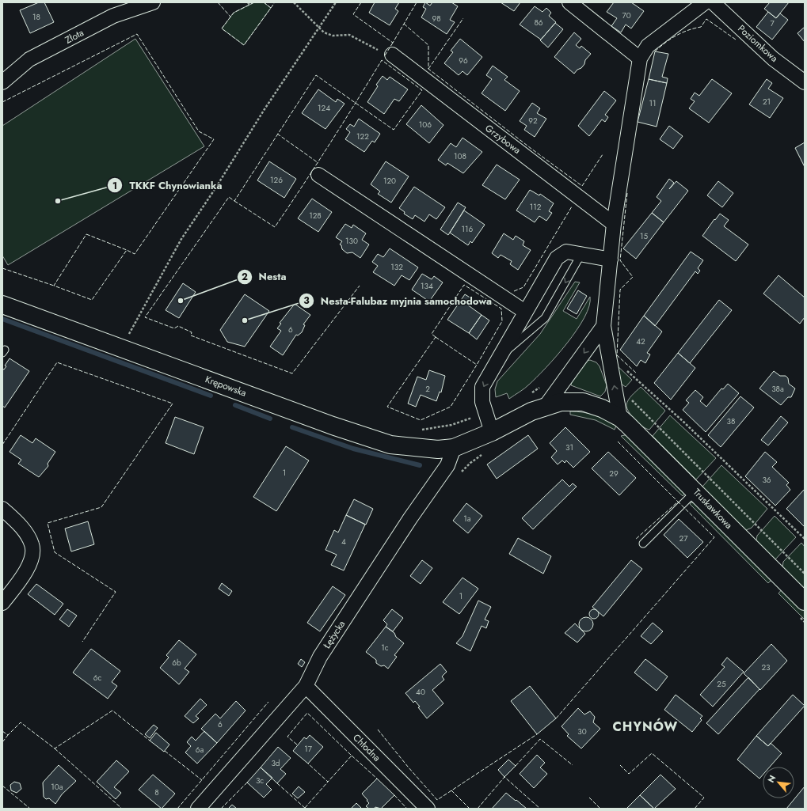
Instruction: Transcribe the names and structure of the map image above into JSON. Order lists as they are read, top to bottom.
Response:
{
  "streets": {
    "street": [
      "Złota",
      "Poziomkowa",
      "Grzybowa",
      "Krępowska",
      "Truskawkowa",
      "Łężycka",
      "Chłodna"
    ]
  },
  "crossings": [
    ["Krępowska", "Truskawkowa"],
    ["Krępowska", "Łężycka"],
    ["Łężycka", "Chłodna"]
  ],
  "districts": ["CHYNÓW"],
  "places": ["TKKF Chynowianka", "Nesta", "Nesta-Falubaz myjnia samochodowa"],
  "house_numbers": [
    "70",
    "18",
    "98",
    "86",
    "7",
    "96",
    "21",
    "11",
    "124",
    "92",
    "106",
    "122",
    "108",
    "126",
    "120",
    "112",
    "128",
    "116",
    "15",
    "130",
    "132",
    "134",
    "6",
    "42",
    "2",
    "38a",
    "38",
    "31",
    "1",
    "29",
    "36",
    "1a",
    "27",
    "4",
    "1",
    "1c",
    "6b",
    "23",
    "6c",
    "25",
    "40",
    "6",
    "30",
    "17",
    "6a",
    "3d",
    "3c",
    "10a",
    "8"
  ],
  "north": "top left"
}
